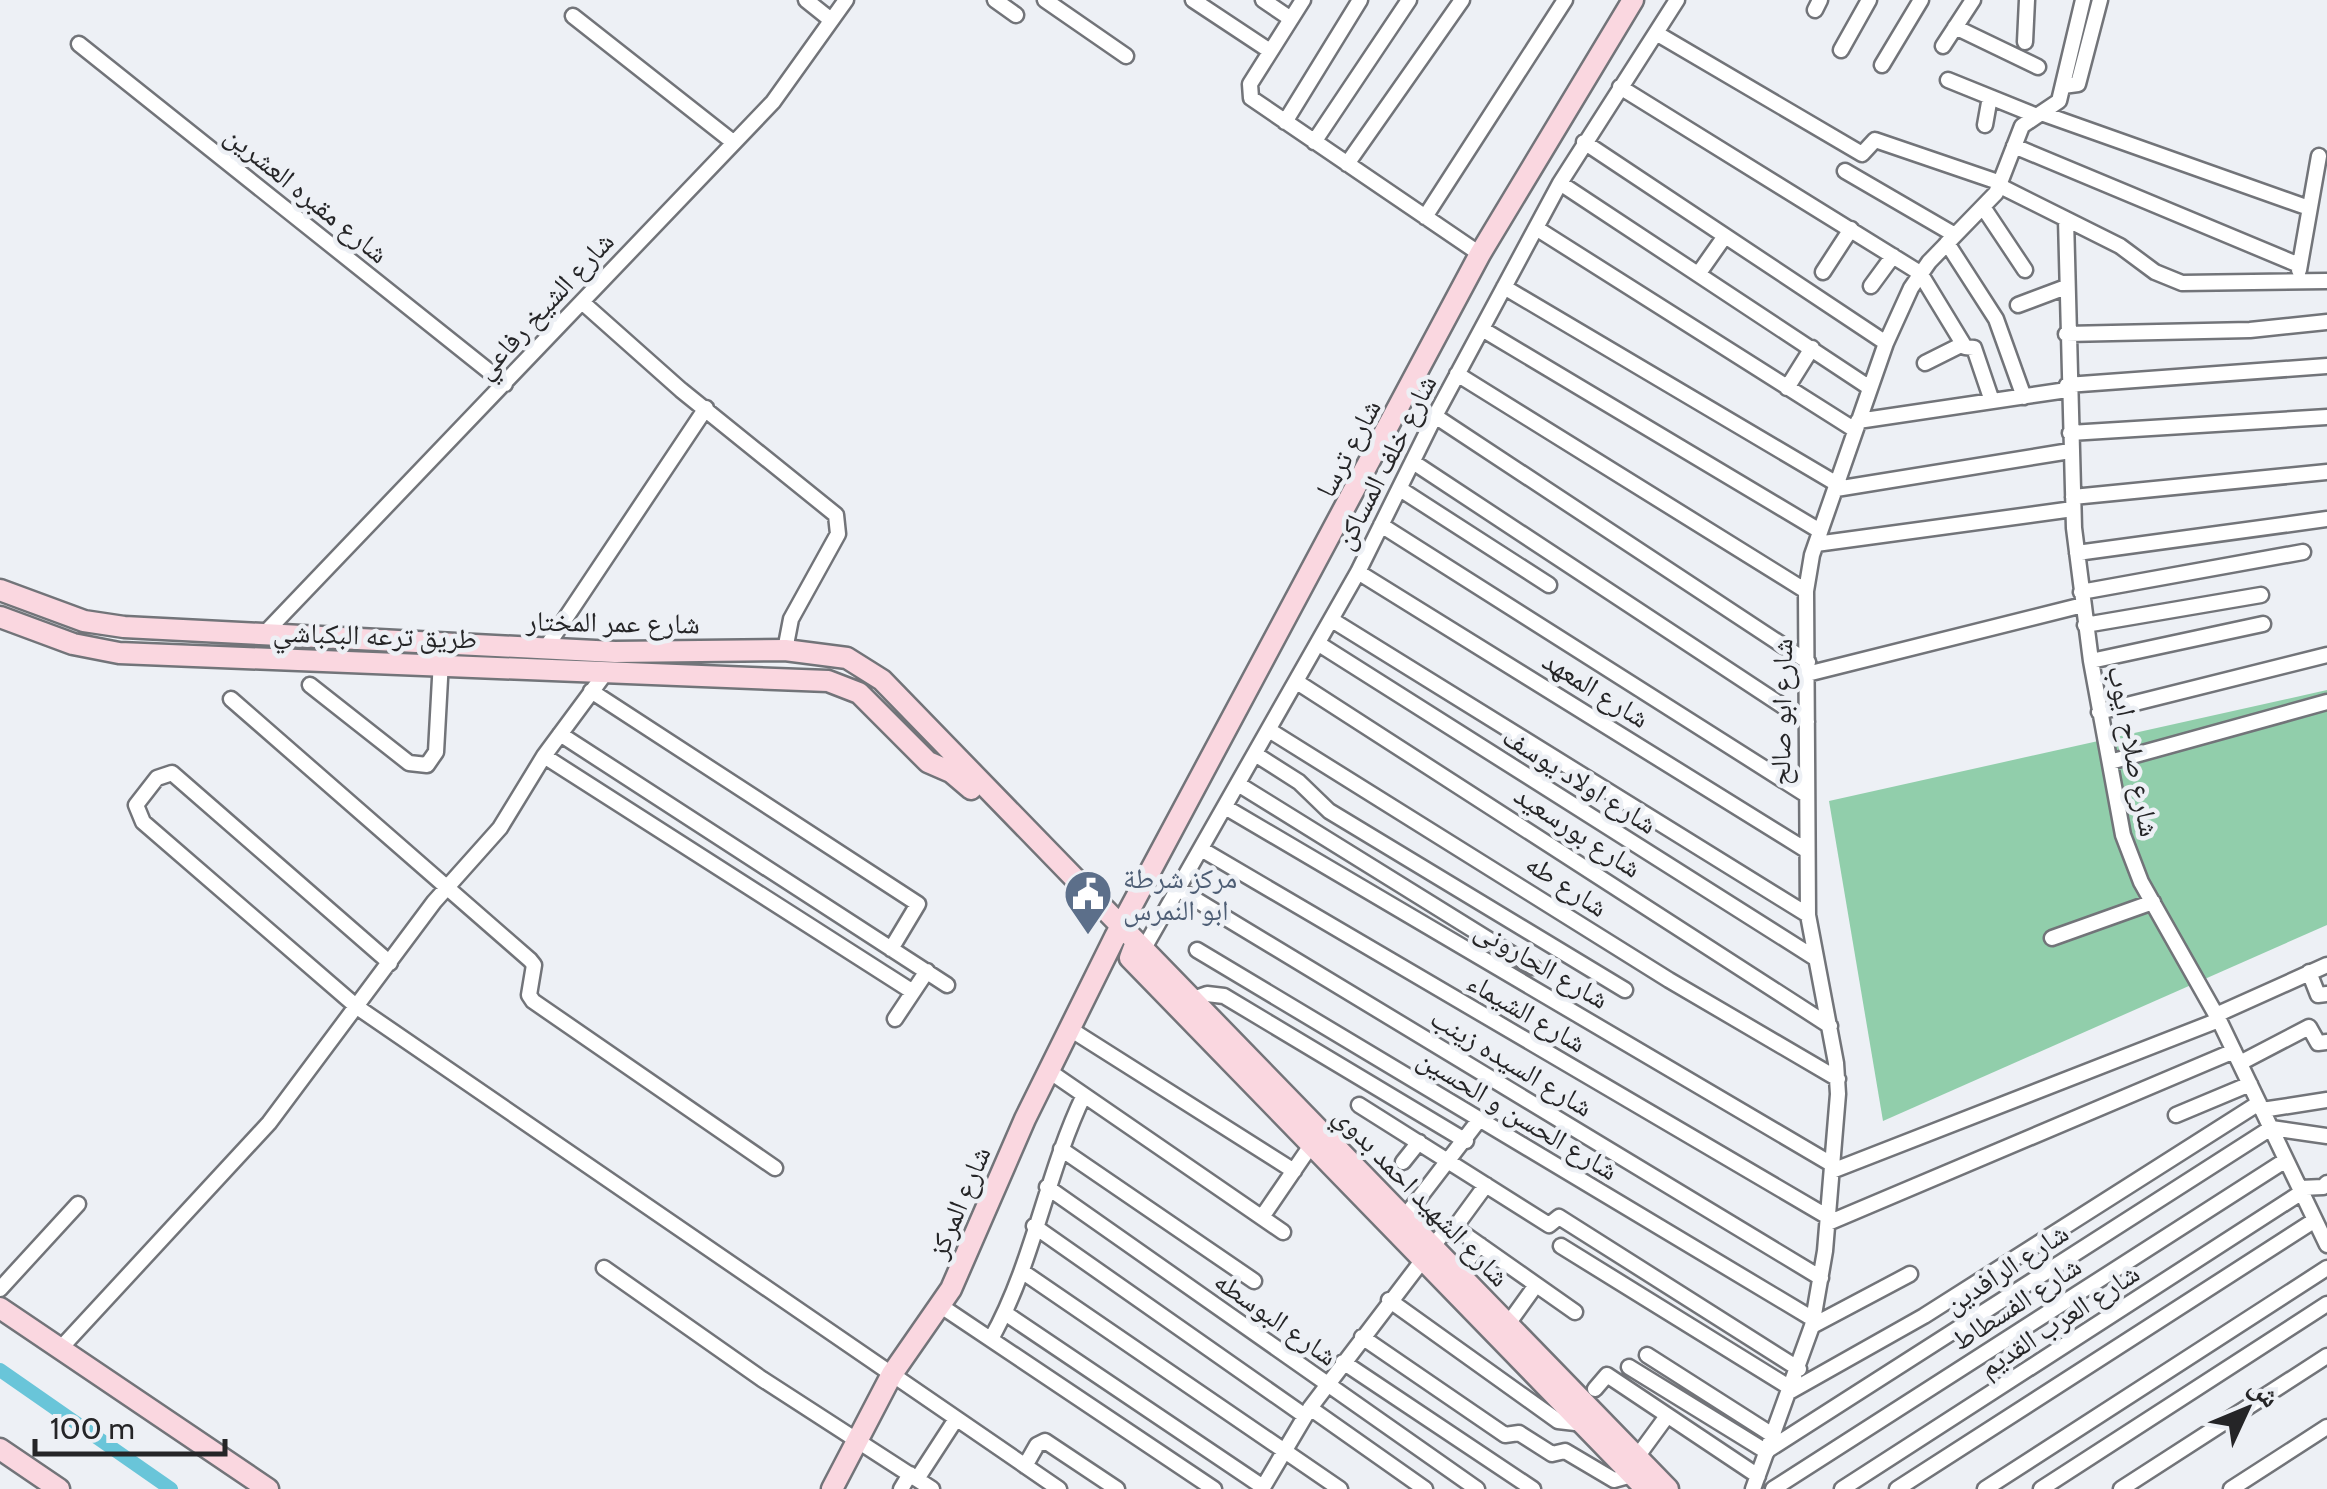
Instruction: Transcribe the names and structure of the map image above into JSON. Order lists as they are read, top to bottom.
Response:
{
  "streets": {
    "street": [
      "شارع مقبره العشرين",
      "شارع الشيخ رفاعي",
      "شارع ترسا",
      "شارع خلف المساكن",
      "شارع عمر المختار",
      "طريق ترعه البكباشي",
      "شارع المعهد",
      "شارع ابو صالح",
      "شارع صلاح ايوب",
      "شارع اولاد يوسف",
      "شارع بورسعيد",
      "شارع طه",
      "شارع الحارونى",
      "شارع الشيماء",
      "شارع السيده زينب",
      "شارع الحسن و الحسين",
      "شارع الشهيد احمد بدوي",
      "شارع المركز",
      "شارع الرافدين",
      "شارع الفسطاط",
      "شارع البوسطه",
      "شارع العرب القديم"
    ]
  },
  "crossings": [
    ["شارع مقبره العشرين", "شارع الشيخ رفاعي"],
    ["شارع الشيخ رفاعي", "شارع عمر المختار"],
    ["شارع ترسا", "شارع عمر المختار"],
    ["شارع ترسا", "شارع الشهيد احمد بدوي"],
    ["شارع ترسا", "شارع المركز"],
    ["شارع خلف المساكن", "شارع المعهد"],
    ["شارع خلف المساكن", "شارع اولاد يوسف"],
    ["شارع خلف المساكن", "شارع بورسعيد"],
    ["شارع خلف المساكن", "شارع طه"],
    ["شارع خلف المساكن", "شارع الحارونى"],
    ["شارع خلف المساكن", "شارع الشيماء"],
    ["شارع خلف المساكن", "شارع السيده زينب"],
    ["شارع خلف المساكن", "شارع الشهيد احمد بدوي"],
    ["شارع عمر المختار", "طريق ترعه البكباشي"],
    ["شارع عمر المختار", "شارع الشهيد احمد بدوي"],
    ["شارع عمر المختار", "شارع المركز"],
    ["شارع المعهد", "شارع ابو صالح"],
    ["شارع ابو صالح", "شارع اولاد يوسف"],
    ["شارع ابو صالح", "شارع بورسعيد"],
    ["شارع ابو صالح", "شارع طه"],
    ["شارع ابو صالح", "شارع الحارونى"],
    ["شارع ابو صالح", "شارع الشيماء"],
    ["شارع ابو صالح", "شارع السيده زينب"],
    ["شارع ابو صالح", "شارع الحسن و الحسين"],
    ["شارع ابو صالح", "شارع الرافدين"],
    ["شارع صلاح ايوب", "شارع الرافدين"],
    ["شارع صلاح ايوب", "شارع الفسطاط"],
    ["شارع صلاح ايوب", "شارع العرب القديم"],
    ["شارع الشهيد احمد بدوي", "شارع المركز"]
  ],
  "places": {
    "public building": ["مركز شرطة ابو النمرس"]
  },
  "scale_bar": "100 m",
  "north": "top right"
}
